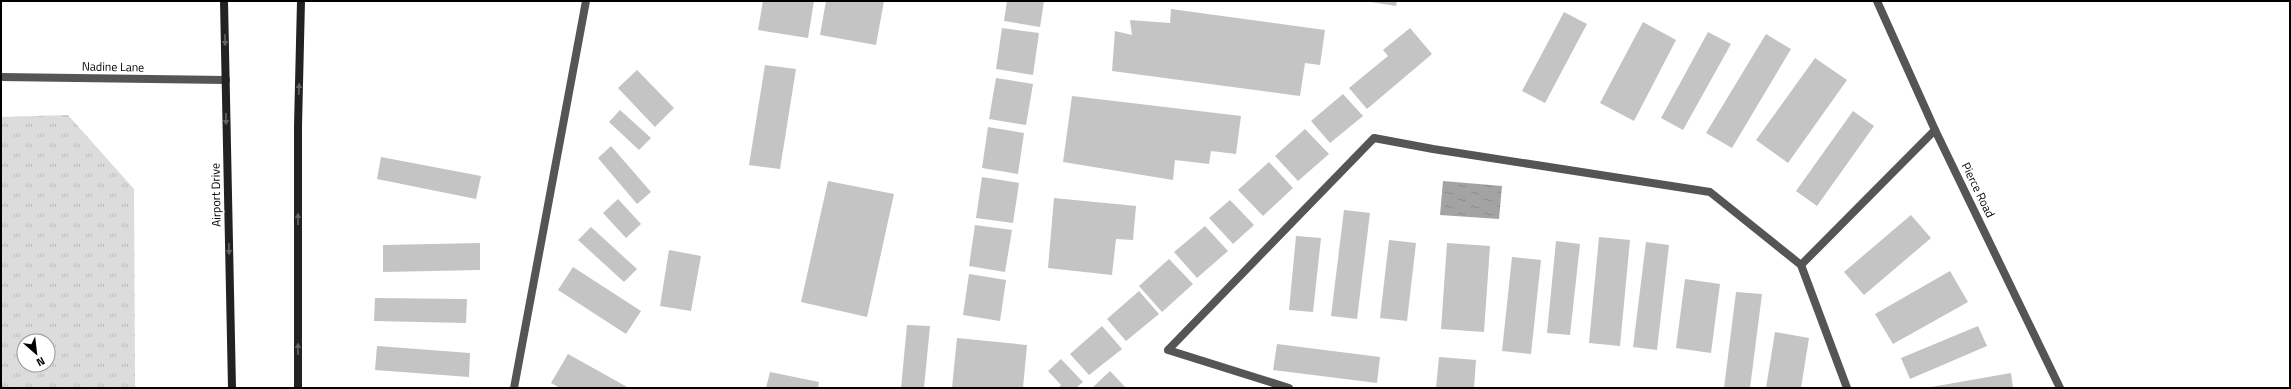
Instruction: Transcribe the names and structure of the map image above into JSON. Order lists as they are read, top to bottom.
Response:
{
  "streets": {
    "main road": ["Airport Drive"],
    "street": ["Nadine Lane", "Pierce Road"]
  },
  "crossings": [
    ["Nadine Lane", "Airport Drive"]
  ],
  "north": "bottom right"
}
